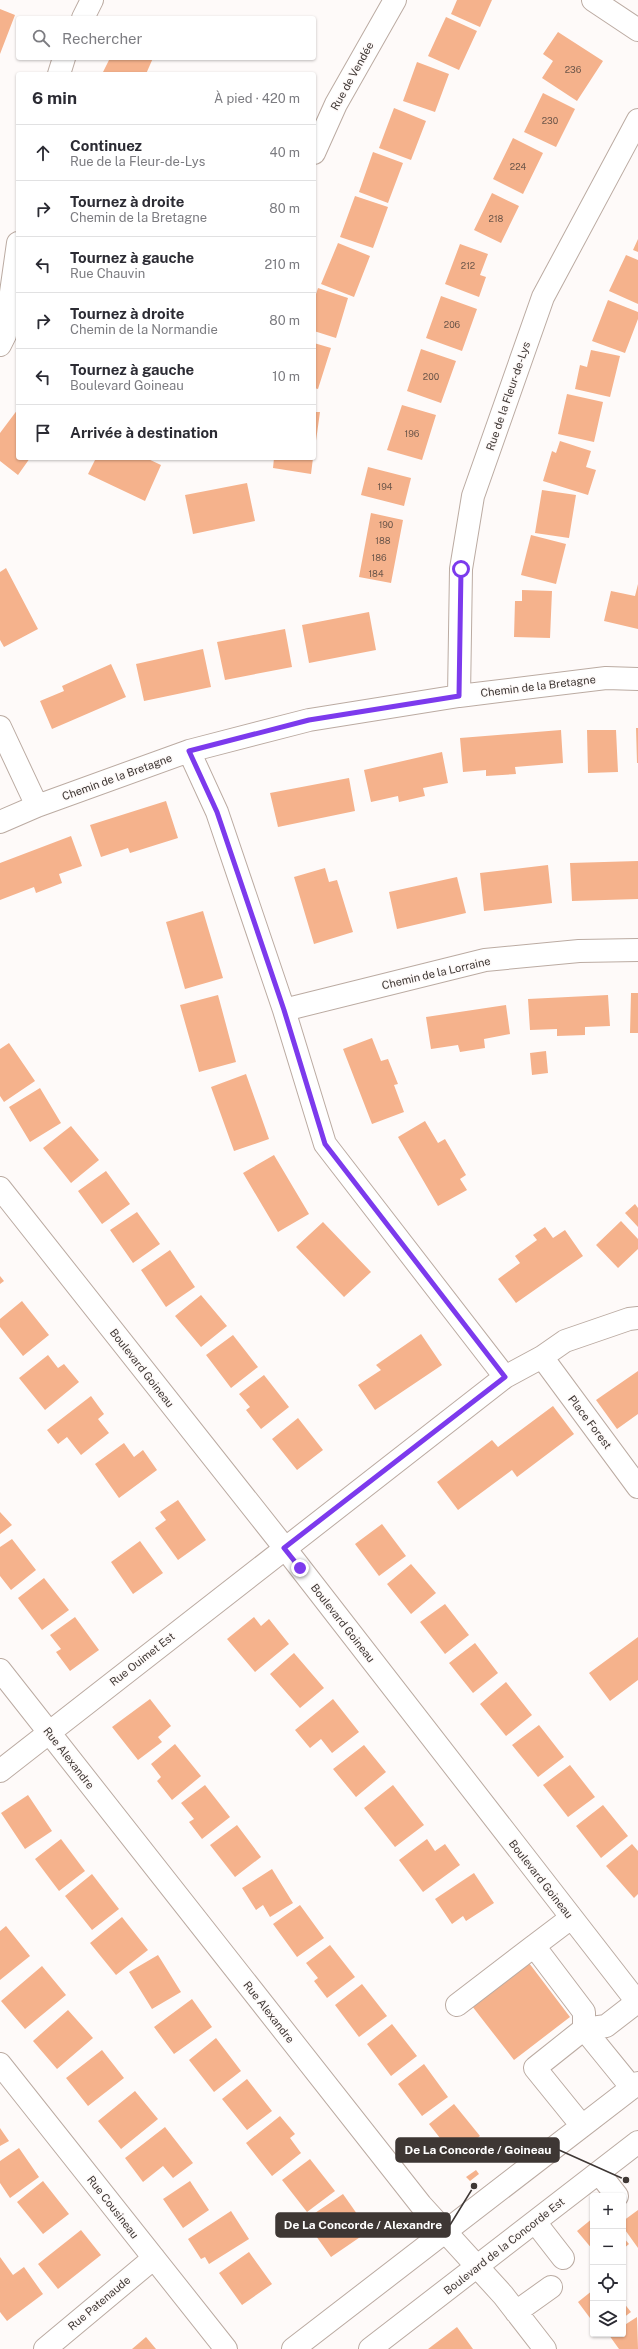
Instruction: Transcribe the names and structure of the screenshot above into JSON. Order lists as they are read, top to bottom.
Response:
{
  "streets": {
    "street": [
      "Rue de Vendée",
      "Rue de la Fleur-de-Lys",
      "Chemin de la Bretagne",
      "Chemin de la Lorraine",
      "Boulevard Goineau",
      "Place Forest",
      "Rue Ouimet Est",
      "Rue Alexandre",
      "Rue Cousineau",
      "Boulevard de la Concorde Est",
      "Rue Patenaude"
    ]
  },
  "crossings": [
    ["Rue de la Fleur-de-Lys", "Chemin de la Bretagne"],
    ["Boulevard Goineau", "Rue Ouimet Est"],
    ["Place Forest", "Rue Ouimet Est"],
    ["Rue Ouimet Est", "Rue Alexandre"],
    ["Rue Alexandre", "Boulevard de la Concorde Est"],
    ["Rue Cousineau", "Rue Patenaude"]
  ],
  "places": ["De La Concorde / Goineau", "De La Concorde / Alexandre"],
  "house_numbers": [
    "236",
    "230",
    "224",
    "218",
    "212",
    "206",
    "200",
    "196",
    "194",
    "190",
    "188",
    "186",
    "184"
  ],
  "page": {
    "search": "Rechercher",
    "heading": ["6 min", "À pied · 420 m"],
    "list": [
      ["Continuez", "Rue de la Fleur-de-Lys", "40 m"],
      ["Tournez à droite", "Chemin de la Bretagne", "80 m"],
      ["Tournez à gauche", "Rue Chauvin", "210 m"],
      ["Tournez à droite", "Chemin de la Normandie", "80 m"],
      ["Tournez à gauche", "Boulevard Goineau", "10 m"],
      "Arrivée à destination"
    ],
    "map_buttons": ["+", "−"]
  }
}
